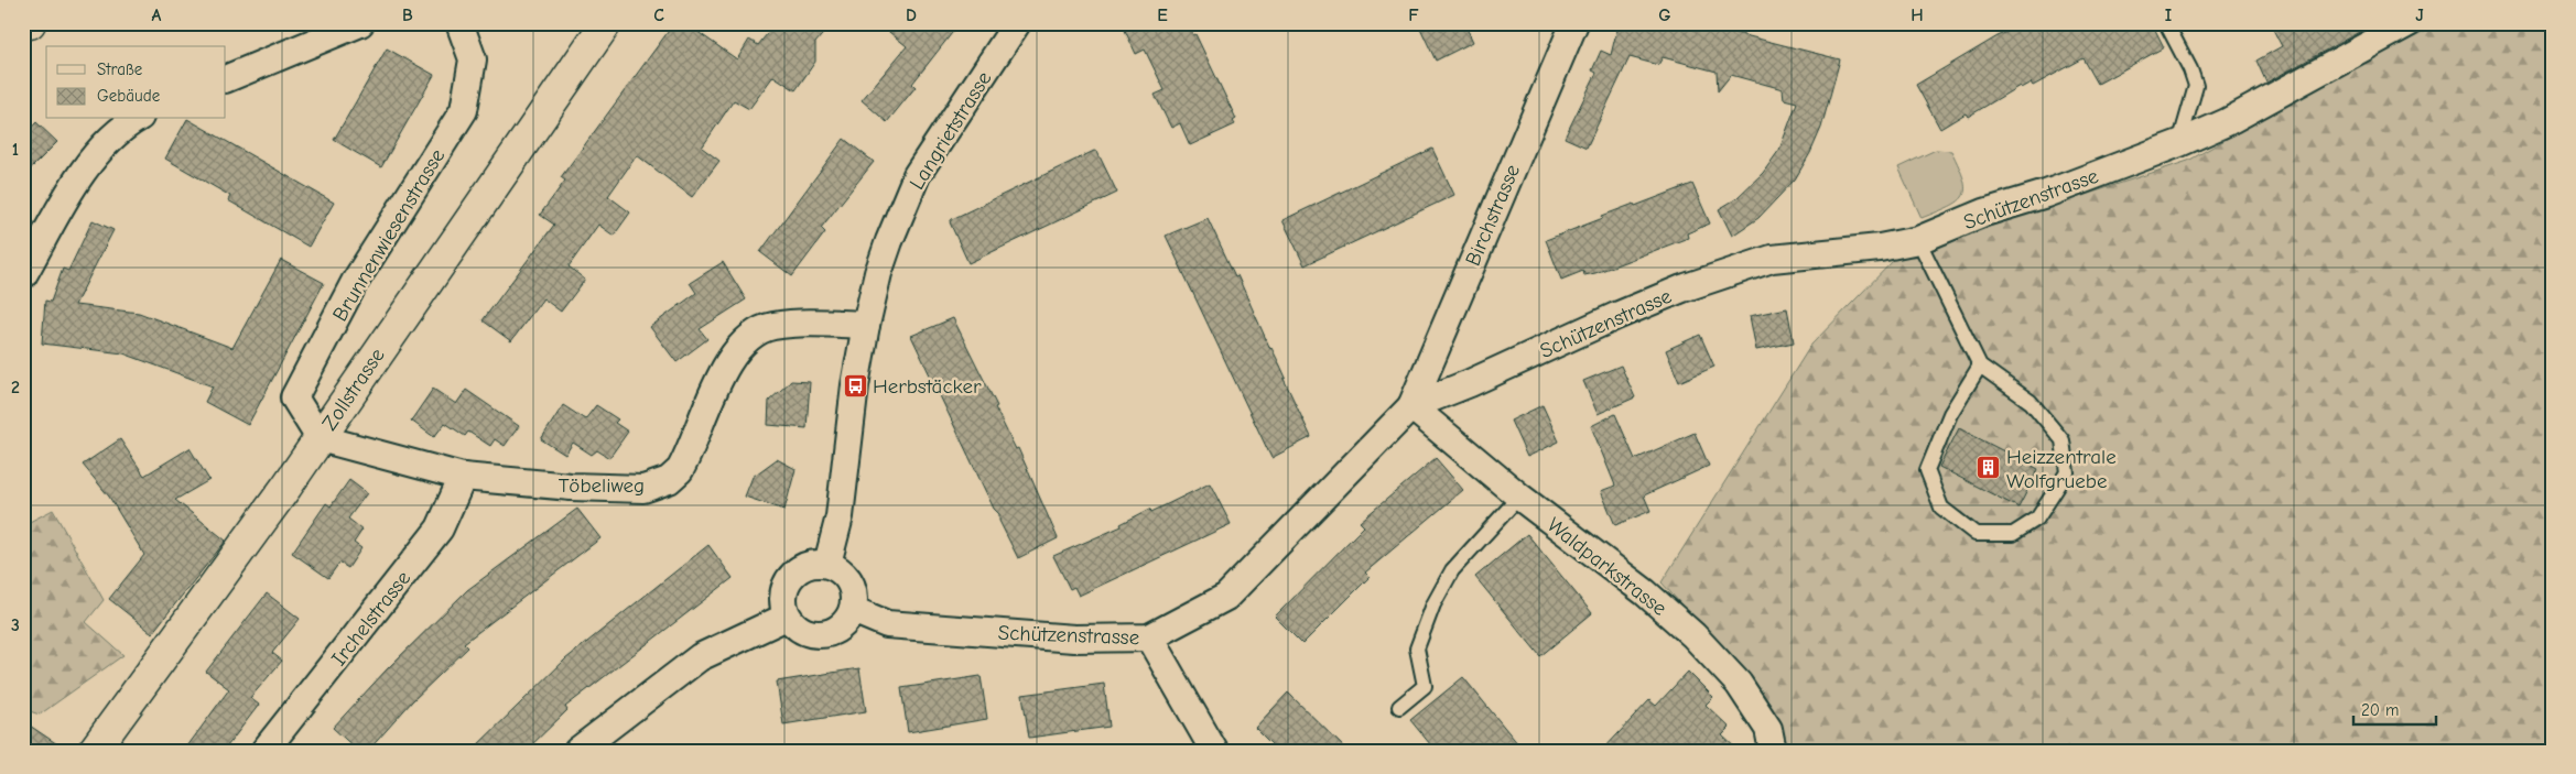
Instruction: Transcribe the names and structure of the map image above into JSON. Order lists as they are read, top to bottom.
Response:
{
  "streets": {
    "main road": ["Zollstrasse"],
    "street": [
      "Langrietstrasse",
      "Schützenstrasse",
      "Birchstrasse",
      "Brunnenwiesenstrasse",
      "Töbeliweg",
      "Waldparkstrasse",
      "Irchelstrasse"
    ]
  },
  "crossings": [
    ["Langrietstrasse", "Schützenstrasse"],
    ["Langrietstrasse", "Töbeliweg"],
    ["Schützenstrasse", "Birchstrasse"],
    ["Schützenstrasse", "Waldparkstrasse"],
    ["Birchstrasse", "Waldparkstrasse"],
    ["Brunnenwiesenstrasse", "Zollstrasse"],
    ["Brunnenwiesenstrasse", "Töbeliweg"],
    ["Zollstrasse", "Töbeliweg"],
    ["Töbeliweg", "Irchelstrasse"]
  ],
  "places": {
    "bus stop": ["Herbstäcker"],
    "building": ["Heizzentrale Wolfgruebe"]
  },
  "legend": ["Straße", "Gebäude"],
  "scale_bar": "20 m",
  "grid": {
    "columns": [
      "A",
      "B",
      "C",
      "D",
      "E",
      "F",
      "G",
      "H",
      "I",
      "J"
    ],
    "rows": ["1", "2", "3"]
  }
}
